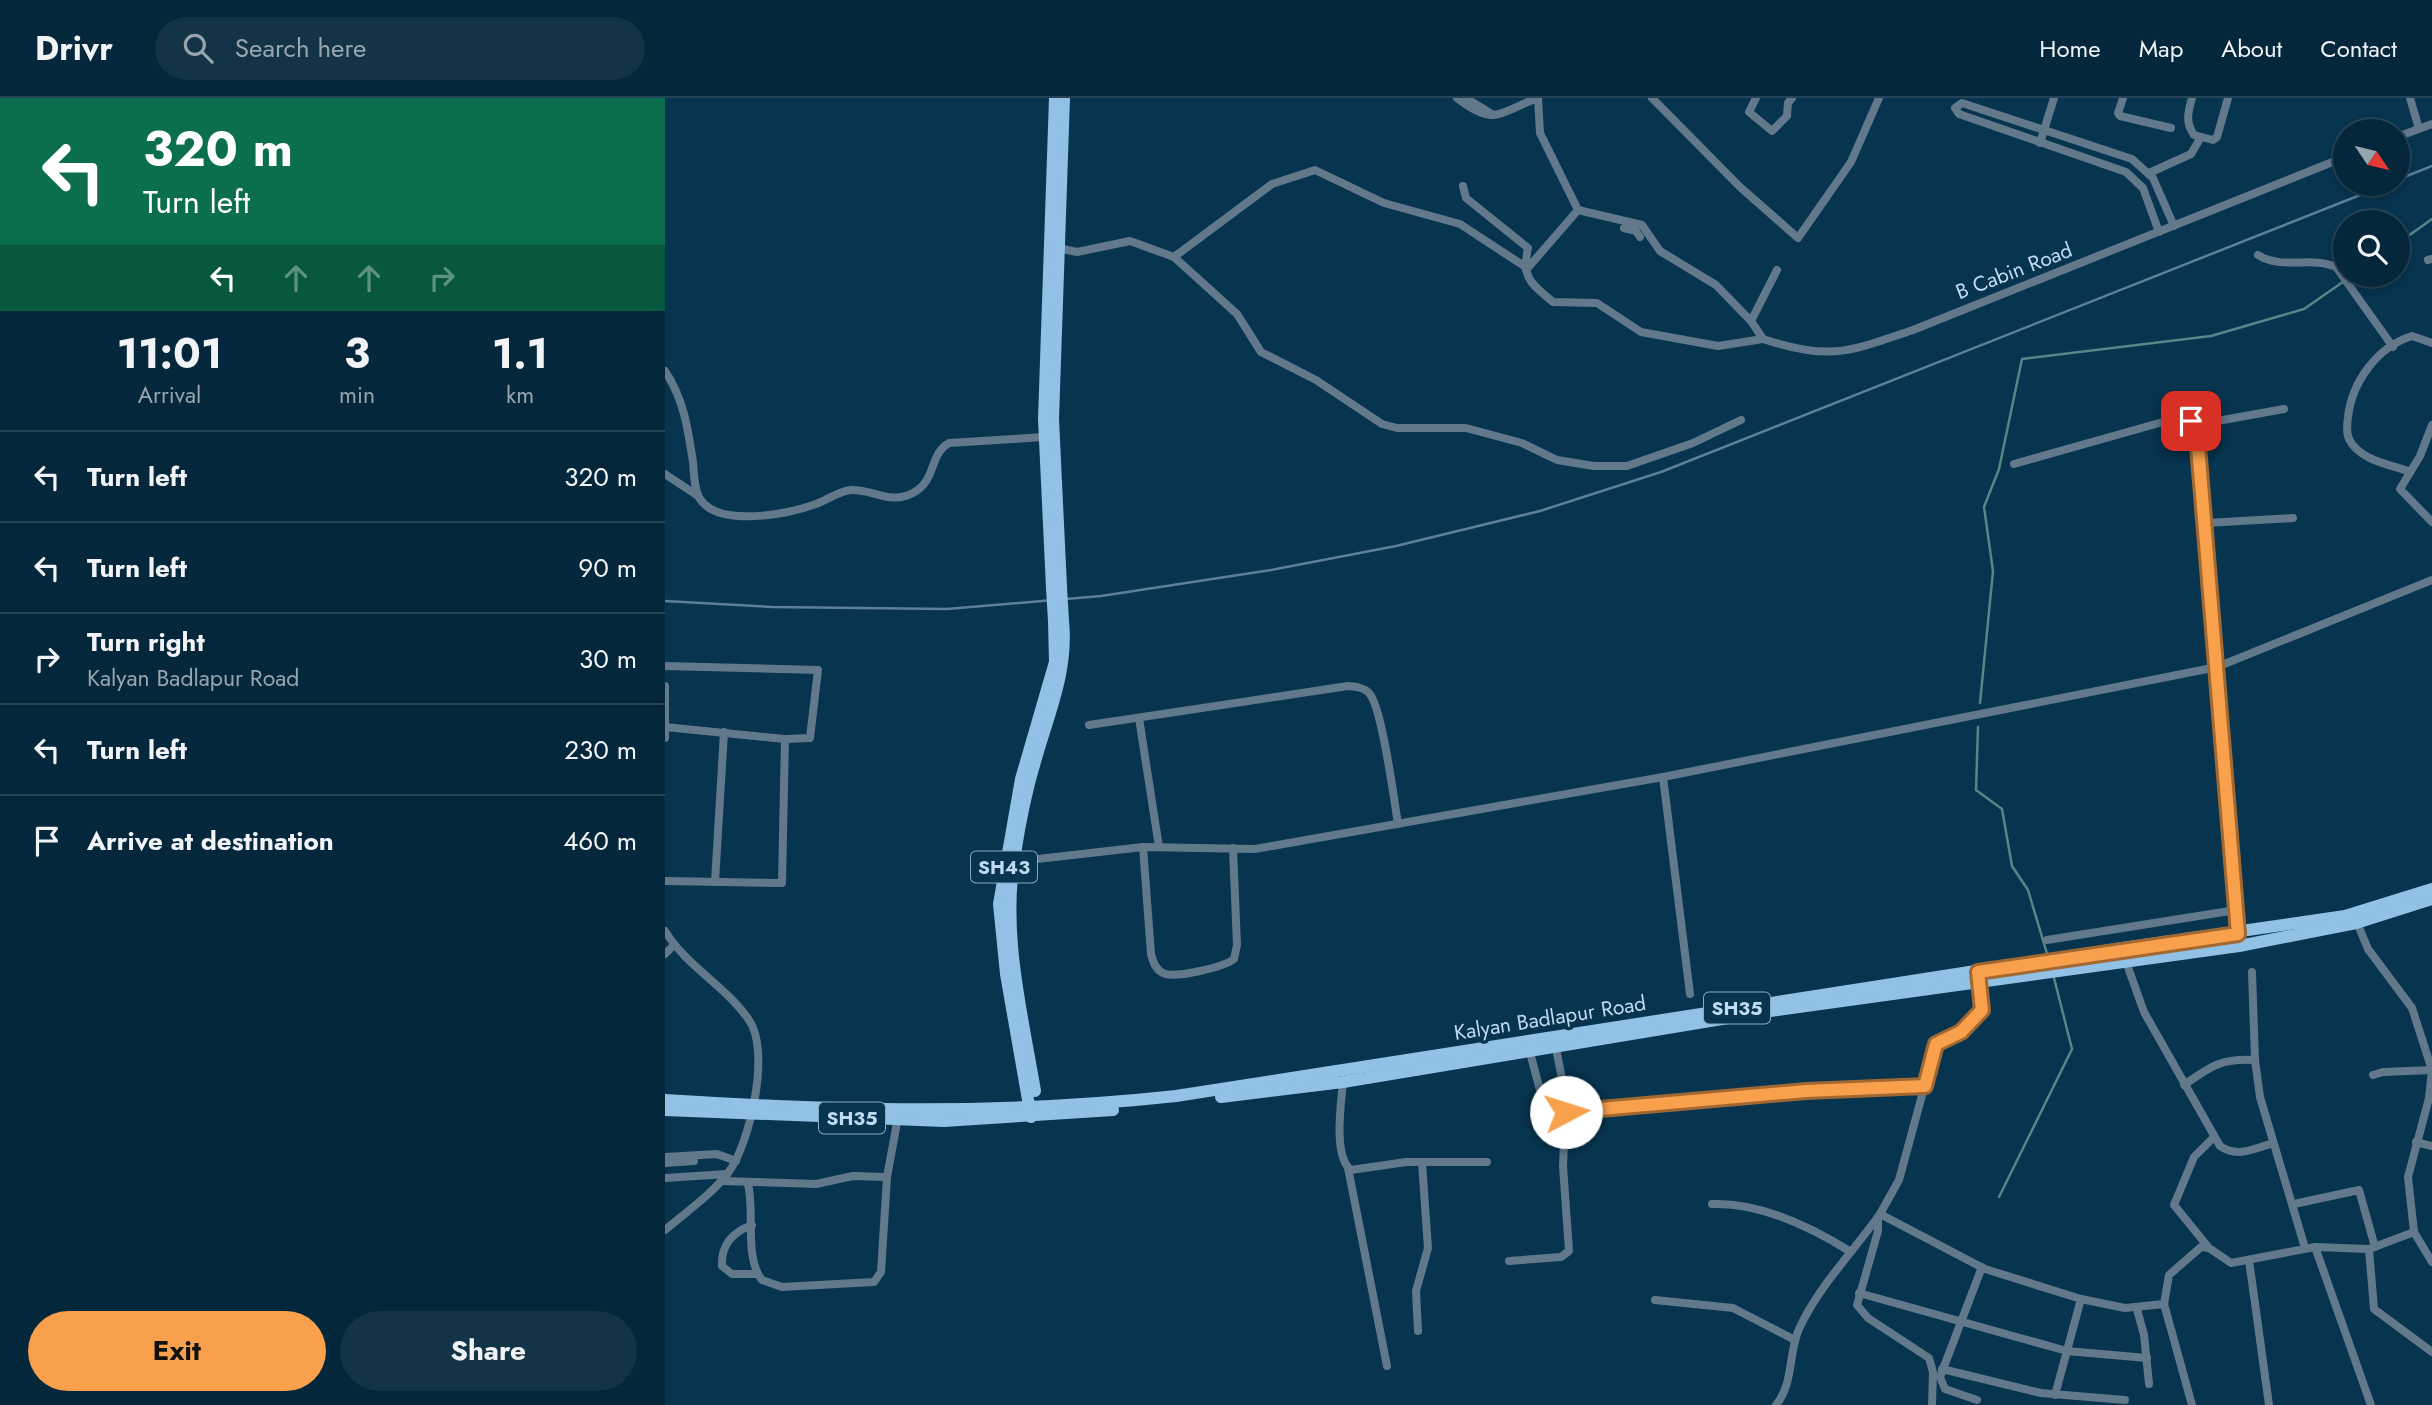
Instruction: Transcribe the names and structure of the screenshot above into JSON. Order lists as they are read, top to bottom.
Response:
{
  "streets": {
    "main road": ["SH43", "SH35", "Kalyan Badlapur Road"],
    "street": ["B Cabin Road"]
  },
  "crossings": [
    ["SH43", "Kalyan Badlapur Road"]
  ],
  "north": "bottom right",
  "page": {
    "header": "Drivr",
    "search": "Search here",
    "nav": [
      "Home",
      "Map",
      "About",
      "Contact"
    ],
    "turn": ["320 m", "Turn left"],
    "eta": [
      "11:01",
      "Arrival",
      "3",
      "min",
      "1.1",
      "km"
    ],
    "list": [
      {
        "name": "Turn left",
        "value": "320 m"
      },
      {
        "name": "Turn left",
        "value": "90 m"
      },
      {
        "name": "Turn right",
        "note": "Kalyan Badlapur Road",
        "value": "30 m"
      },
      {
        "name": "Turn left",
        "value": "230 m"
      },
      {
        "name": "Arrive at destination",
        "value": "460 m"
      }
    ],
    "buttons": ["Exit", "Share"]
  }
}
